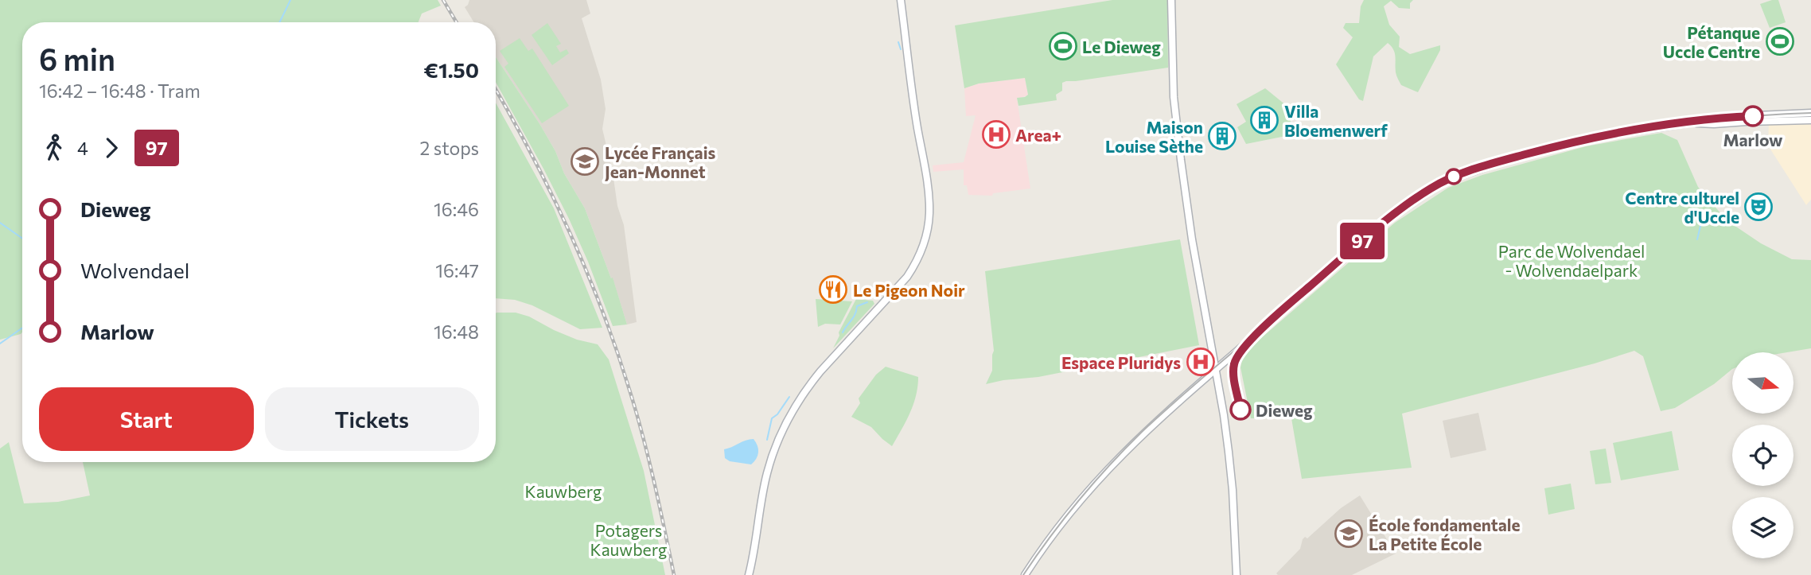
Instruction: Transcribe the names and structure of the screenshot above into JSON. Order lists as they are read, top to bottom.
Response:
{
  "parks": ["Parc de Wolvendael - Wolvendaelpark", "Kauwberg", "Potagers Kauwberg"],
  "places": {
    "sports": ["Pétanque Uccle Centre", "Le Dieweg"],
    "other": ["Marlow", "Dieweg"],
    "building": ["Villa Bloemenwerf", "Maison Louise Sèthe"],
    "hospital": ["Area+", "Espace Pluridys"],
    "school or university": ["Lycée Français Jean-Monnet", "École fondamentale La Petite École"],
    "theatre": ["Centre culturel d'Uccle"],
    "restaurant": ["Le Pigeon Noir"]
  },
  "lines": ["tram line 97"],
  "north": "right",
  "page": {
    "on_map": "97",
    "heading": ["6 min", "16:42 – 16:48 · Tram", "€1.50"],
    "legs": ["4", "97", "2 stops"],
    "list": [
      {
        "name": "Dieweg",
        "value": "16:46"
      },
      {
        "name": "Wolvendael",
        "value": "16:47"
      },
      {
        "name": "Marlow",
        "value": "16:48"
      }
    ],
    "buttons": ["Start", "Tickets"]
  }
}
